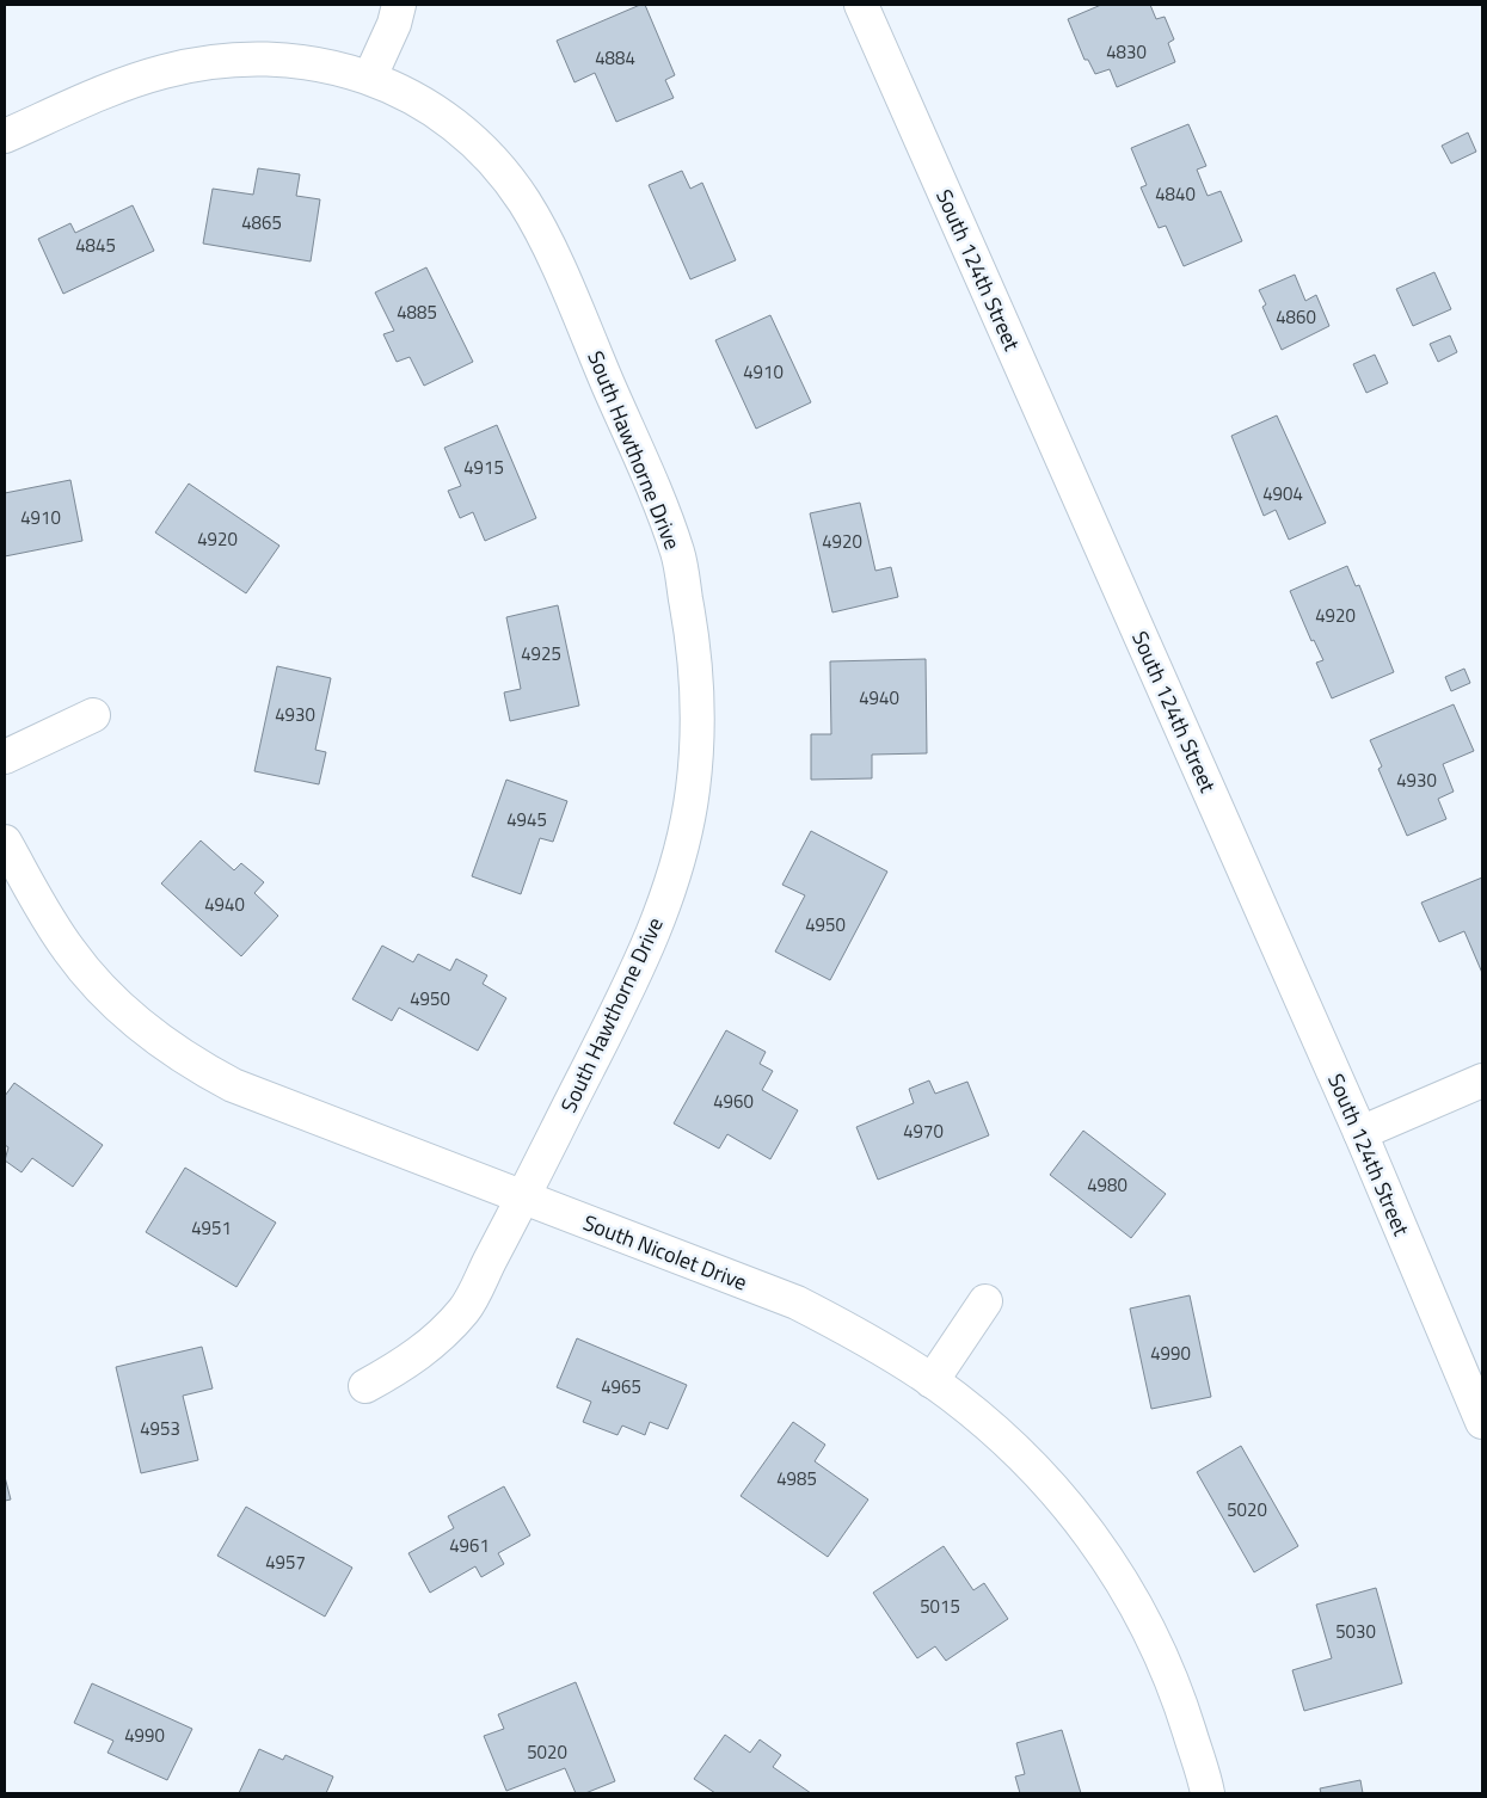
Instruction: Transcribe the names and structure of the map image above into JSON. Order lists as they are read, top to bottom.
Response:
{
  "streets": {
    "street": ["South 124th Street", "South Hawthorne Drive", "South Nicolet Drive"]
  },
  "crossings": [
    ["South Hawthorne Drive", "South Nicolet Drive"]
  ],
  "house_numbers": [
    "4830",
    "4884",
    "4840",
    "4865",
    "4845",
    "4885",
    "4860",
    "4910",
    "4915",
    "4904",
    "4910",
    "4920",
    "4920",
    "4920",
    "4925",
    "4940",
    "4930",
    "4930",
    "4945",
    "4940",
    "4950",
    "4950",
    "4960",
    "4970",
    "4980",
    "4951",
    "4990",
    "4965",
    "4953",
    "4985",
    "5020",
    "4961",
    "4957",
    "5015",
    "5030",
    "4990",
    "5020"
  ]
}
